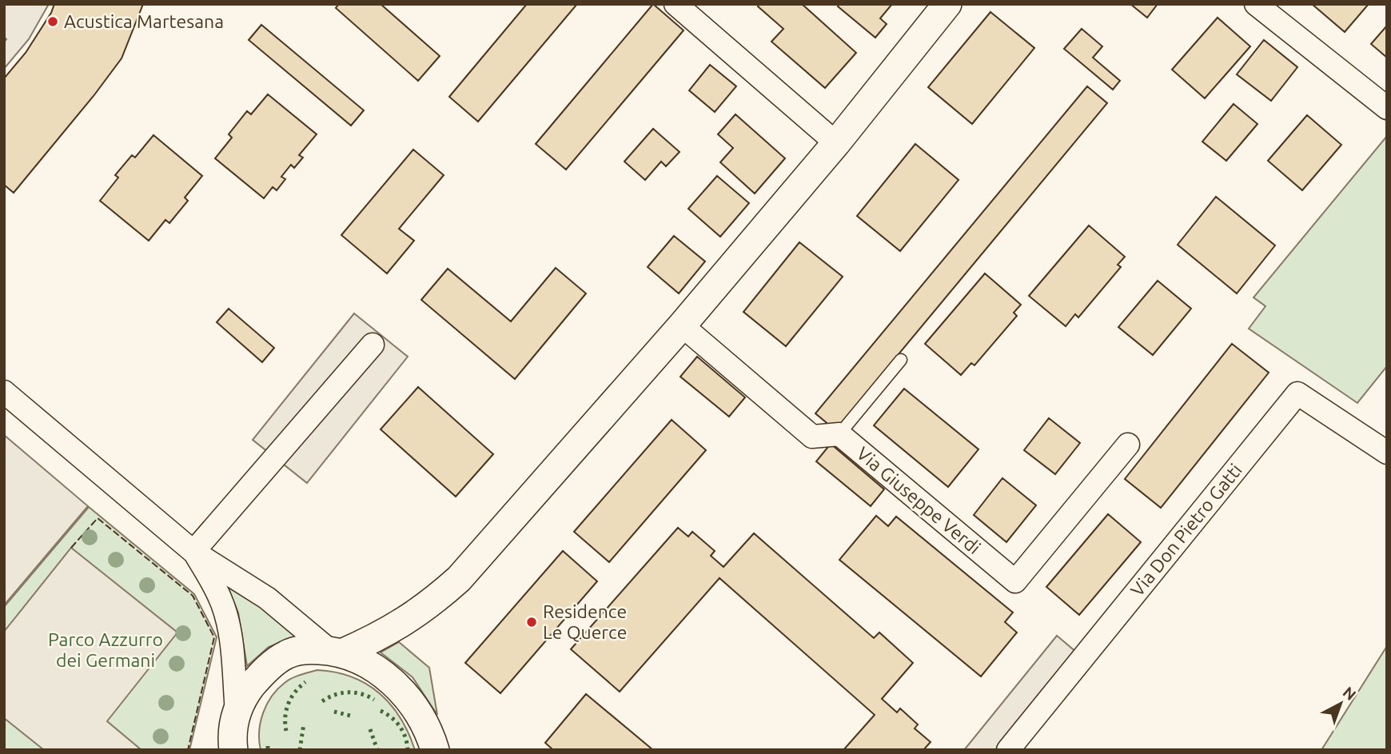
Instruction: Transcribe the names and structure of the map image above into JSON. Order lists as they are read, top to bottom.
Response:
{
  "streets": {
    "street": ["Via Giuseppe Verdi", "Via Don Pietro Gatti"]
  },
  "parks": ["Parco Azzurro dei Germani"],
  "places": ["Acustica Martesana", "Residence Le Querce"],
  "north": "top right"
}
